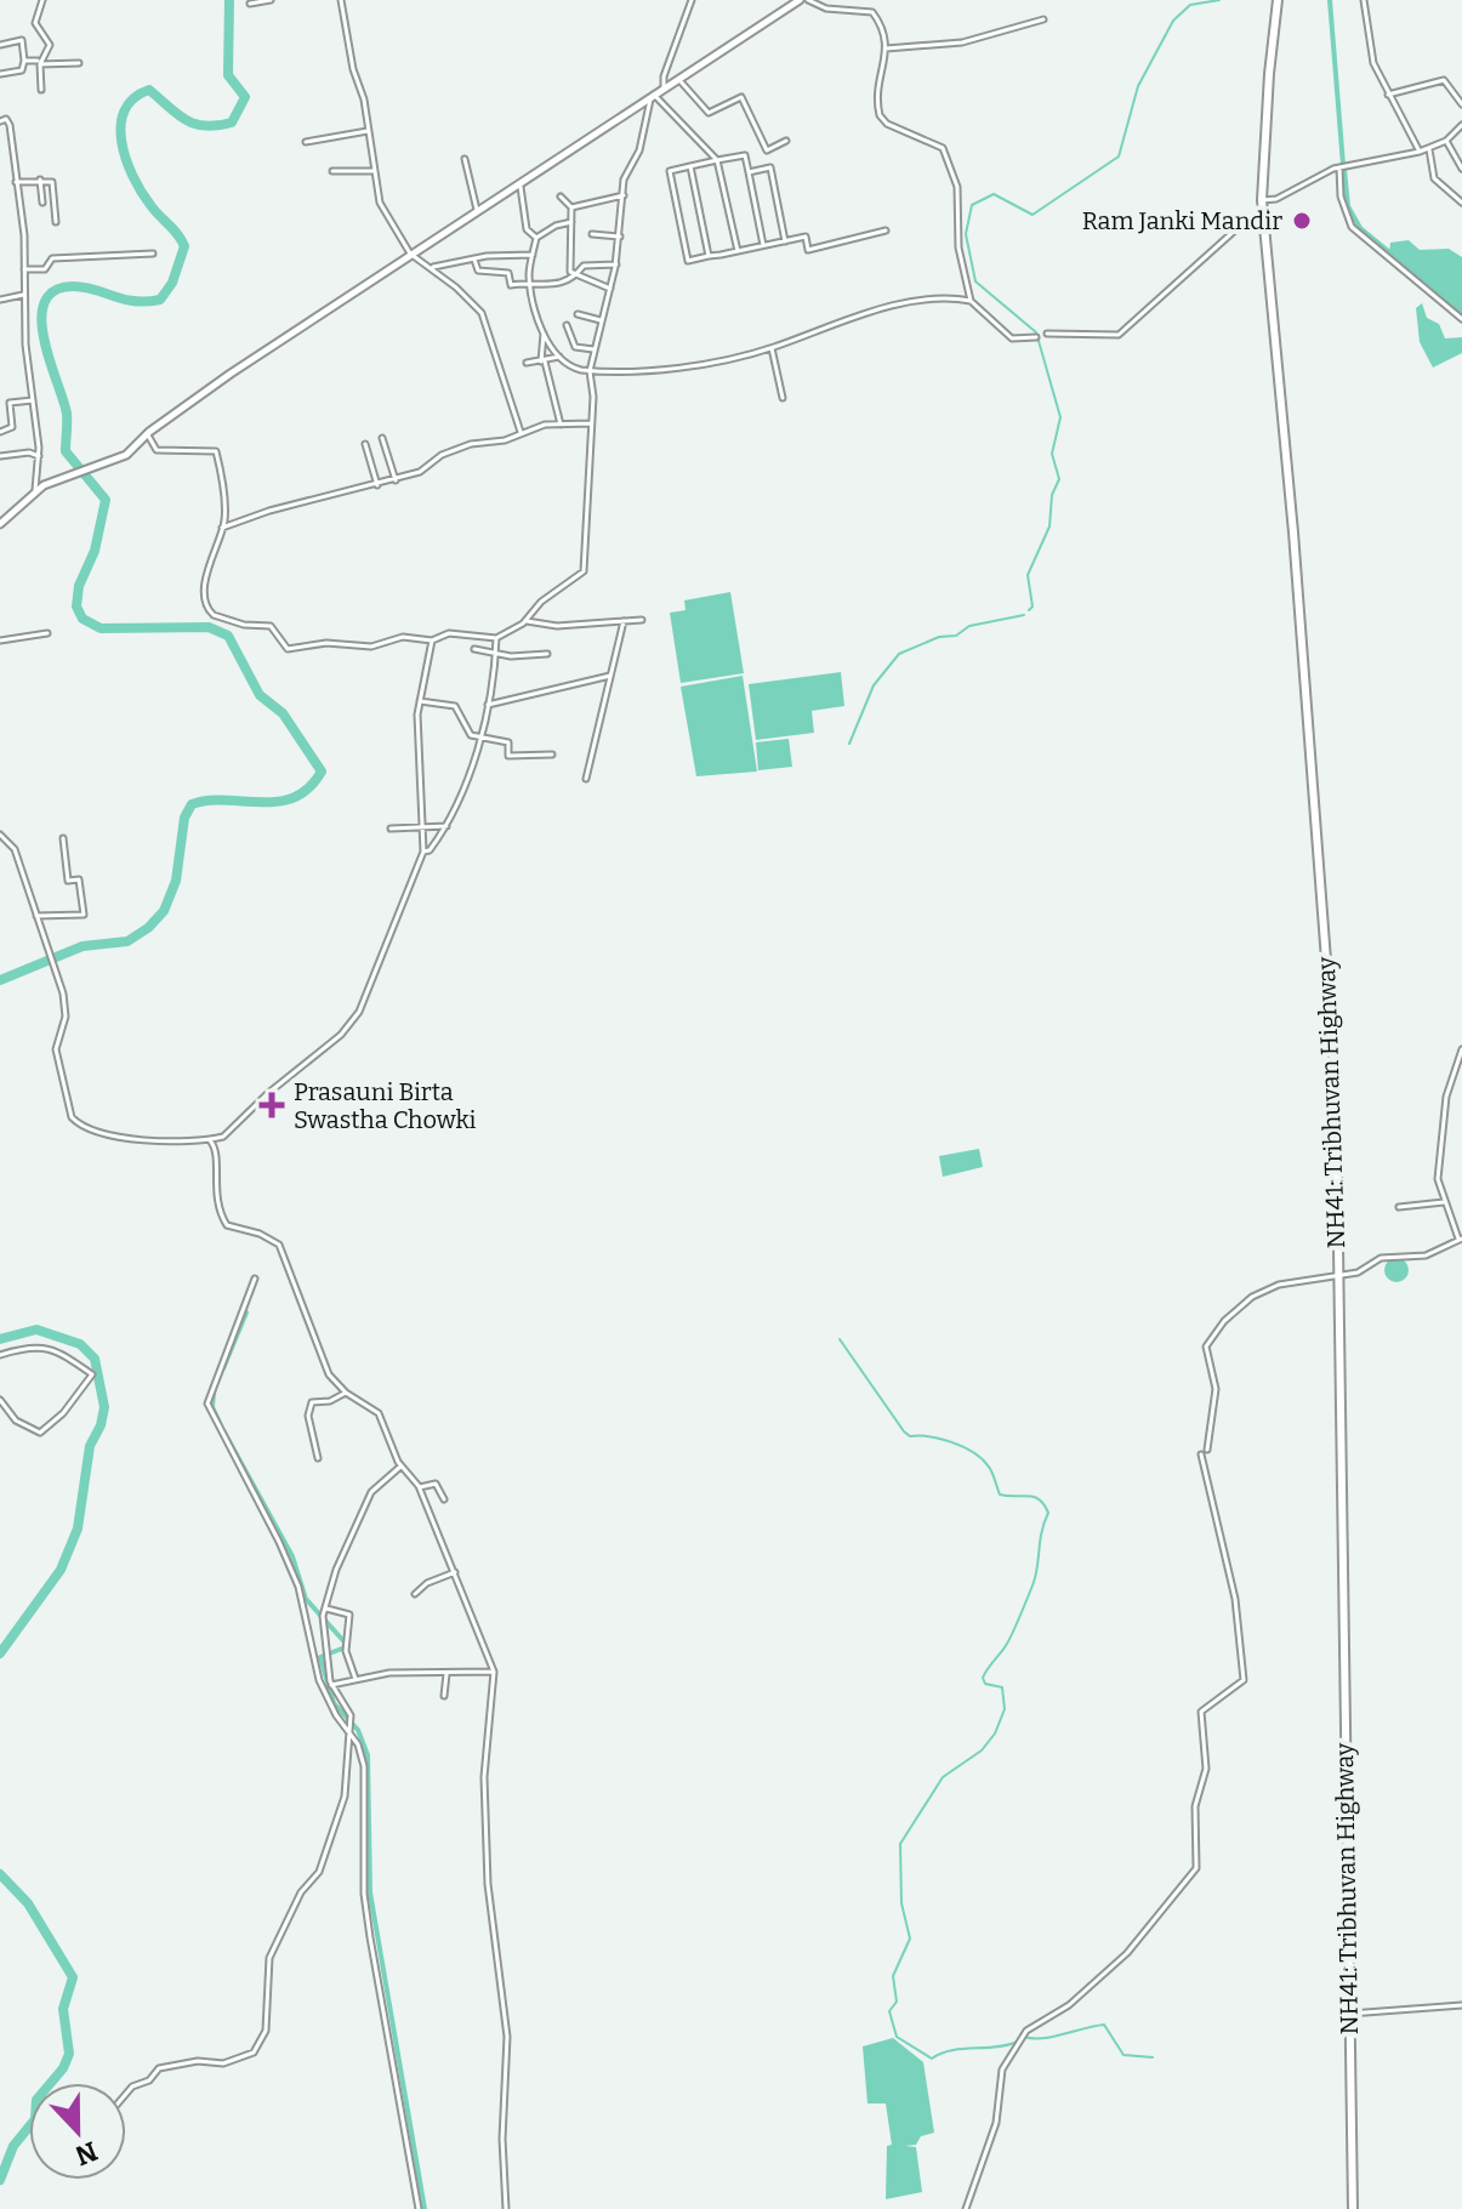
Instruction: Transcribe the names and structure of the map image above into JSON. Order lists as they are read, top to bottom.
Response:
{
  "streets": {
    "highway": ["NH41: Tribhuvan Highway"]
  },
  "places": {
    "other": ["Ram Janki Mandir"],
    "health": ["Prasauni Birta Swastha Chowki"]
  },
  "north": "bottom"
}
